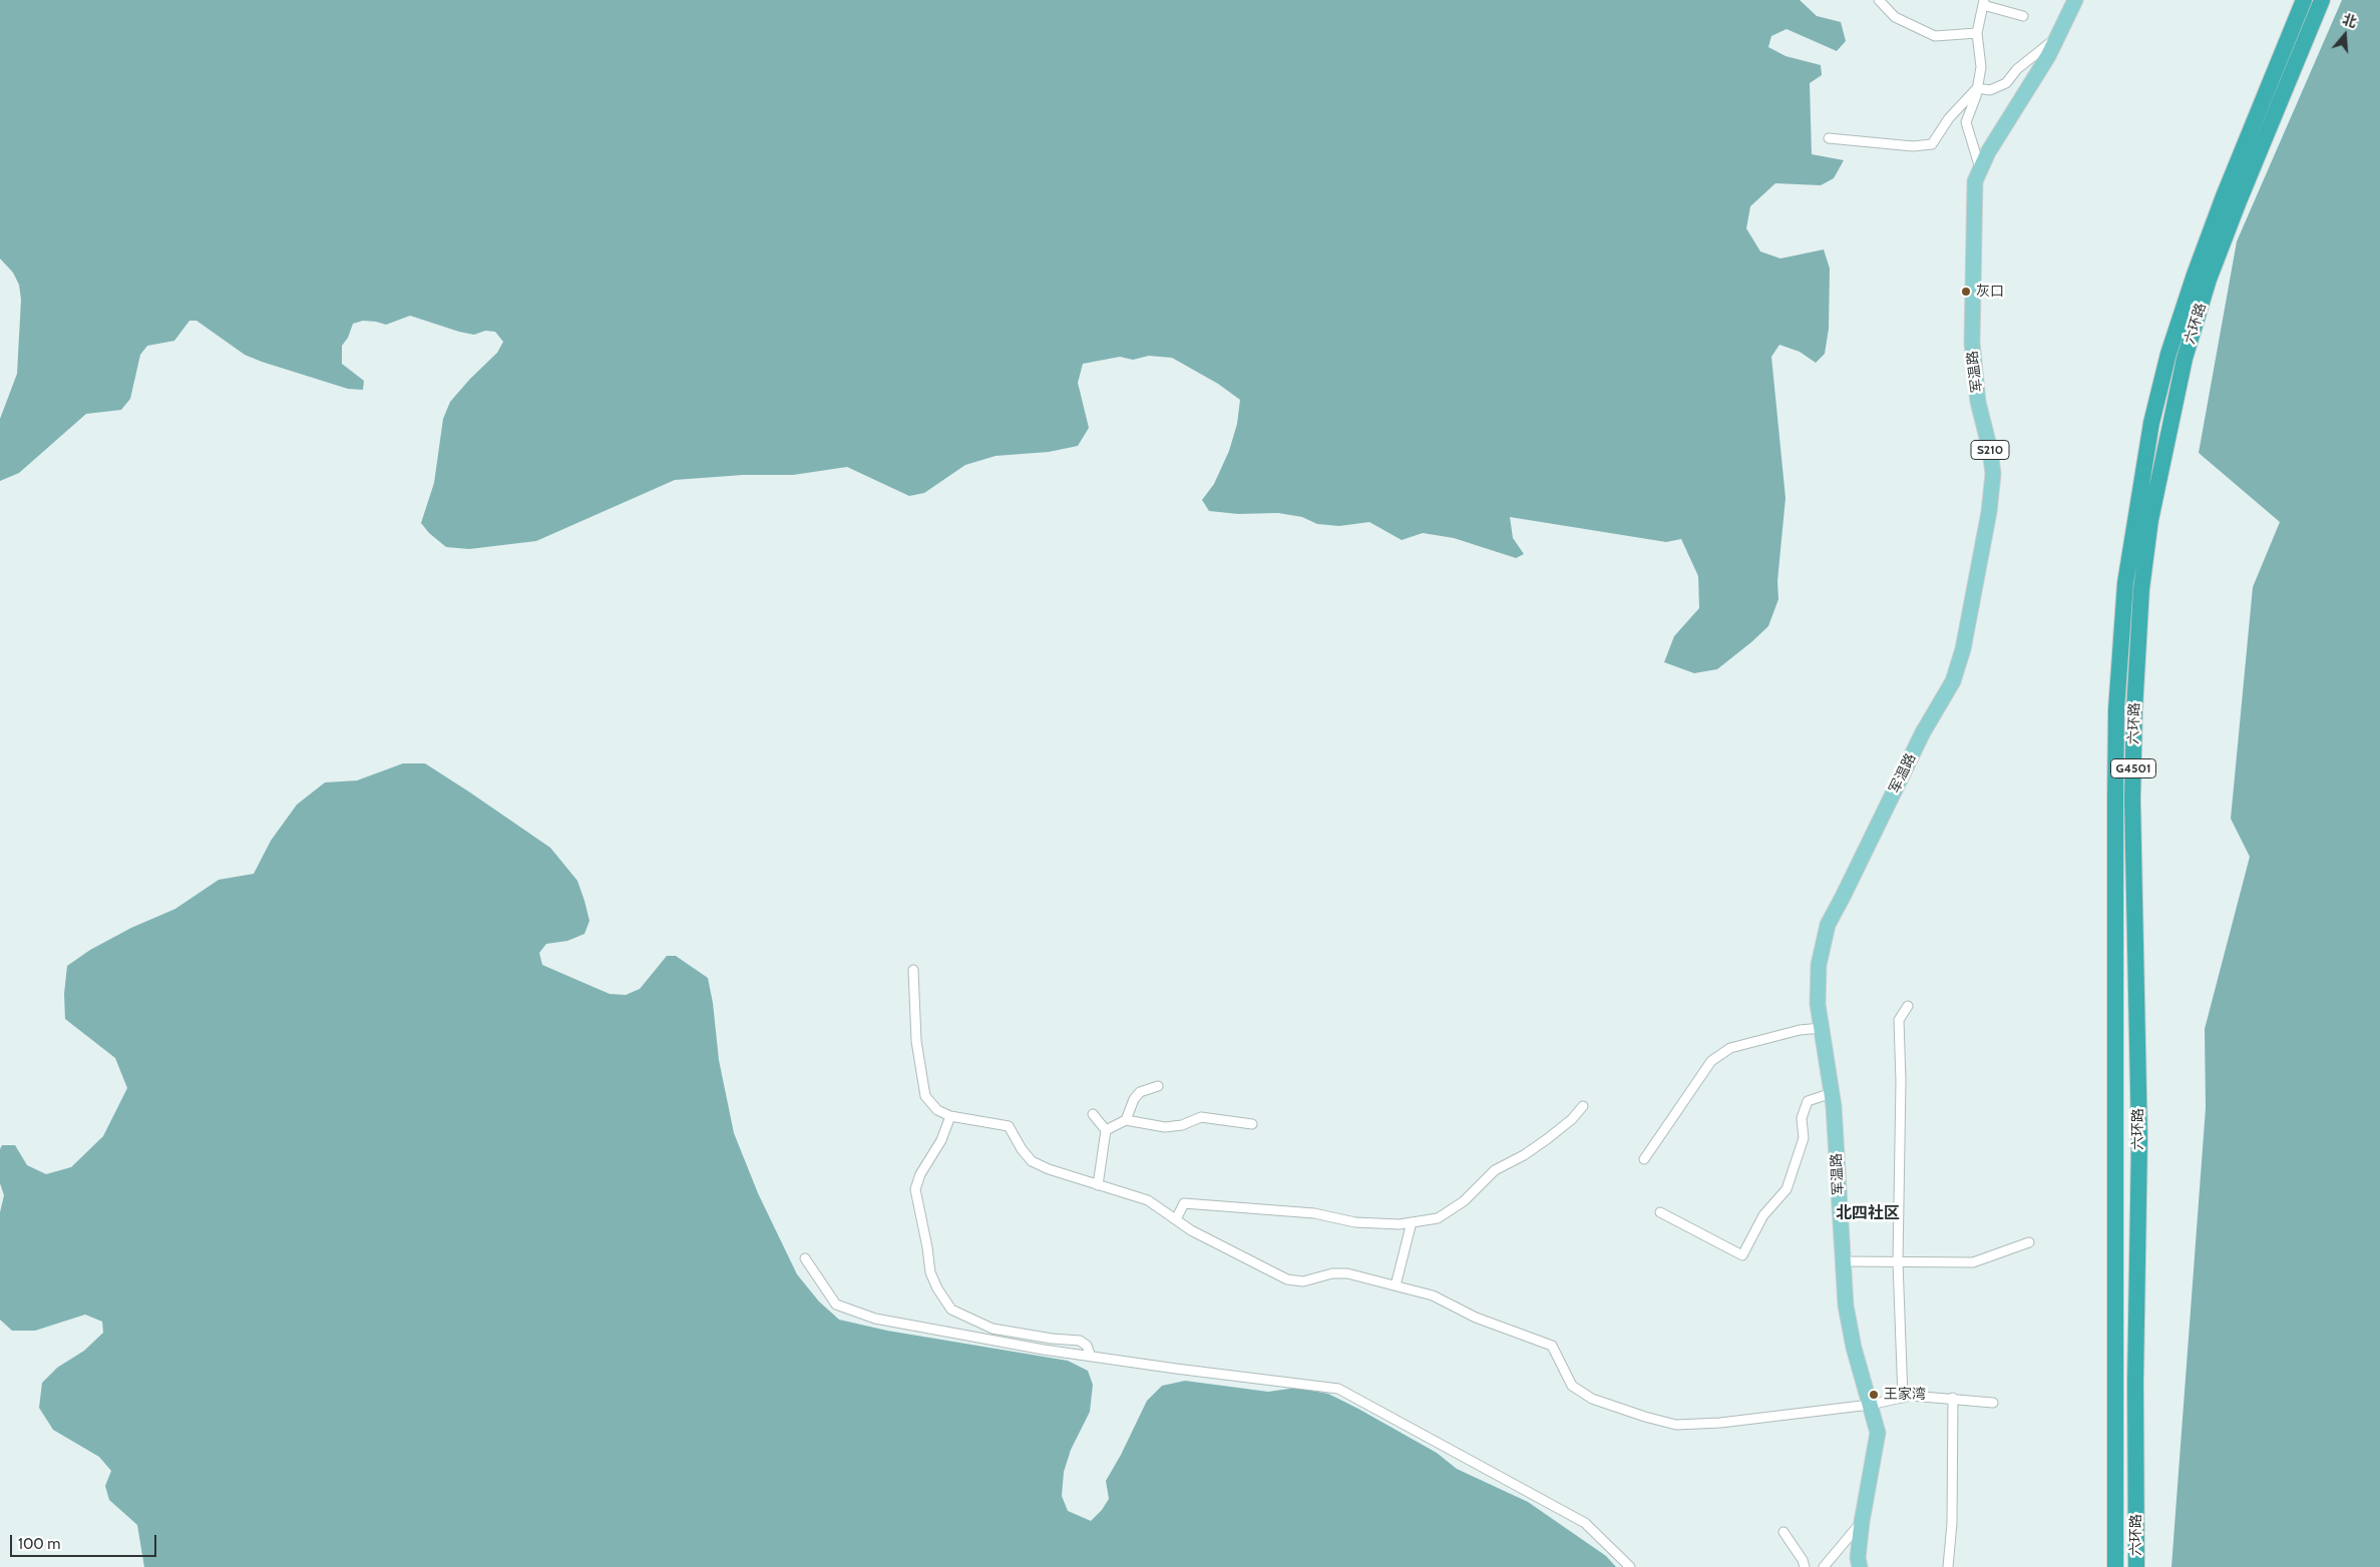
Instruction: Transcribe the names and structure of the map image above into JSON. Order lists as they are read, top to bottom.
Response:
{
  "streets": {
    "highway": ["六环路", "G4501"],
    "main road": ["军温路", "S210"]
  },
  "districts": ["北四社区"],
  "places": ["灰口", "王家湾"],
  "scale_bar": "100 m",
  "north": "top"
}
